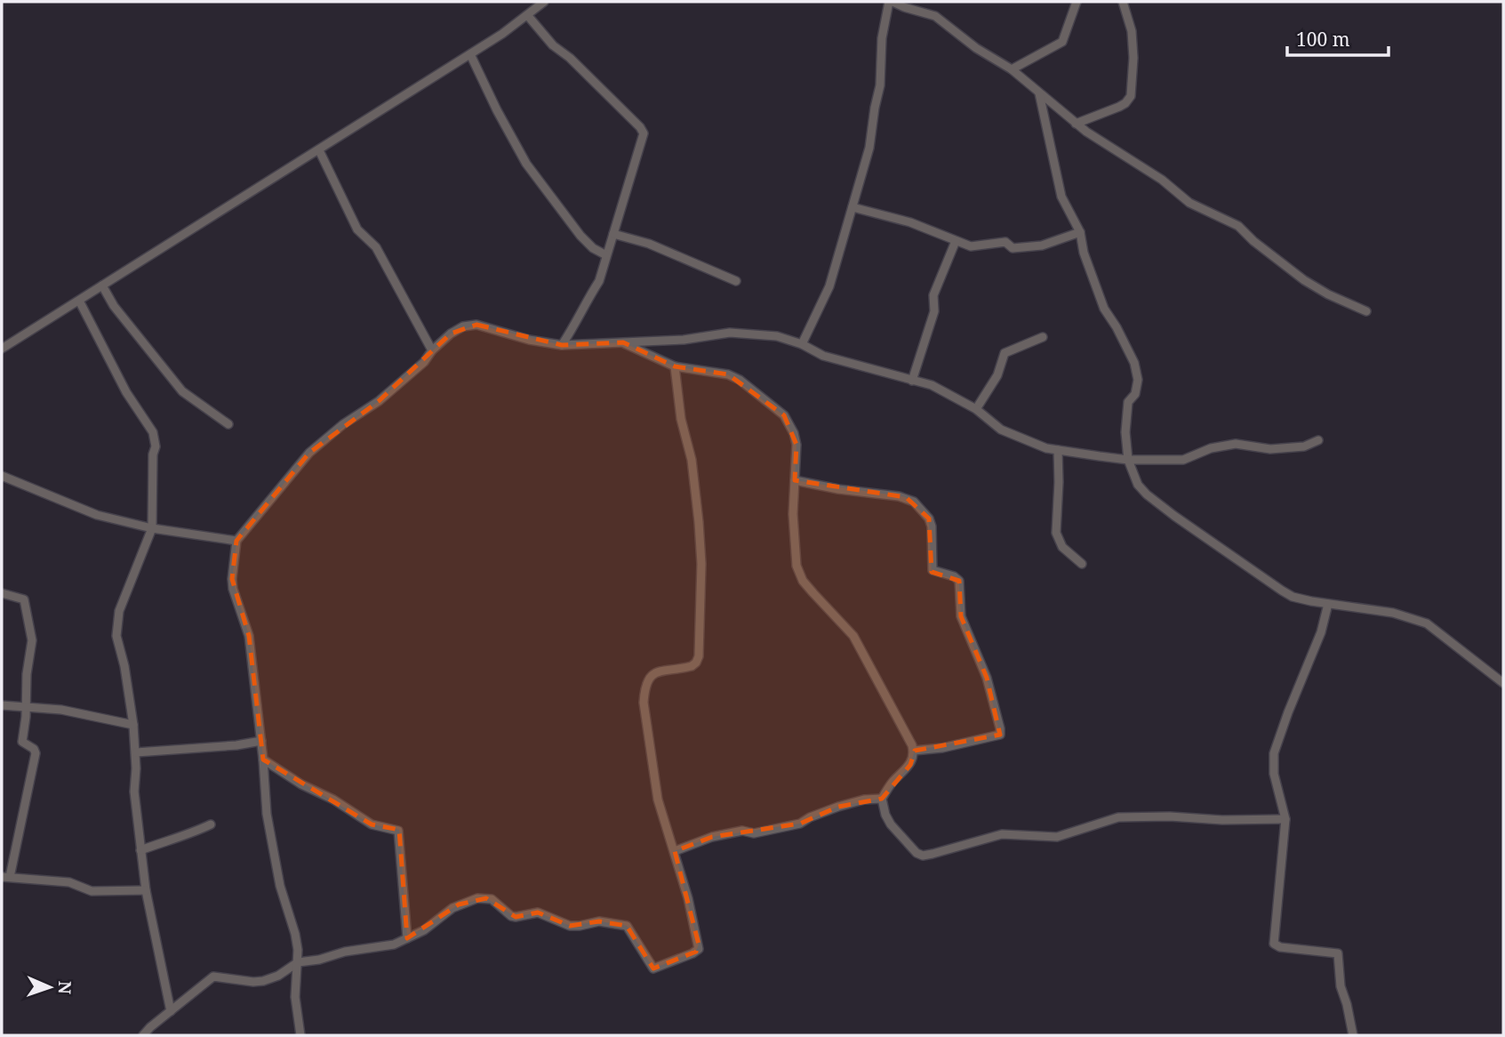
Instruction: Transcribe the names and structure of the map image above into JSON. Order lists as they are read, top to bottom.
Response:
{
  "scale_bar": "100 m",
  "north": "right"
}
